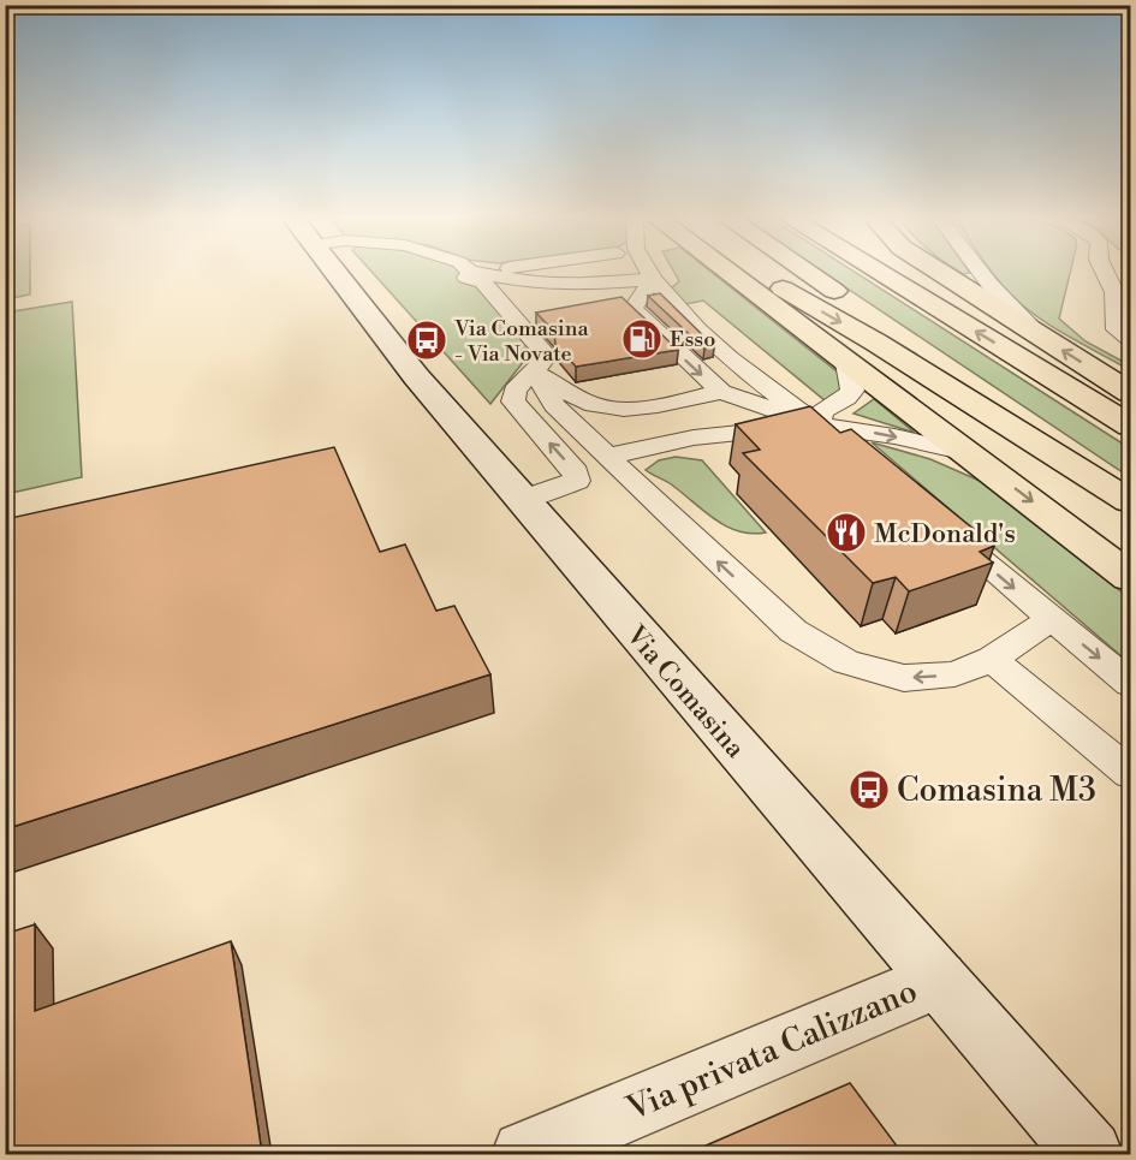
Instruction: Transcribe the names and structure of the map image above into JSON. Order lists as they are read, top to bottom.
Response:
{
  "streets": {
    "main road": ["Via Comasina", "Via privata Calizzano"]
  },
  "crossings": [
    ["Via Comasina", "Via privata Calizzano"]
  ],
  "places": {
    "fuel station": ["Esso"],
    "bus stop": ["Via Comasina - Via Novate", "Comasina M3"],
    "restaurant": ["McDonald's"]
  }
}
